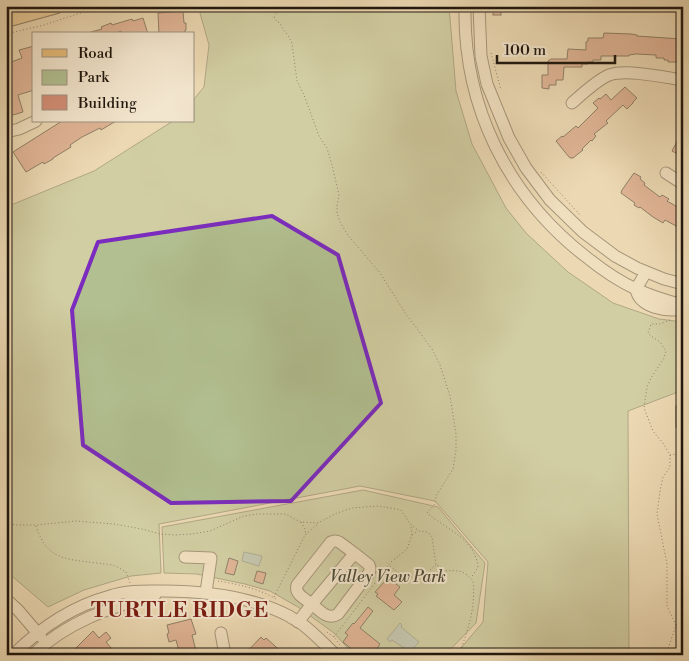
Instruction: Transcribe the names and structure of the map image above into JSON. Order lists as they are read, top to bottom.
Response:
{
  "districts": ["TURTLE RIDGE"],
  "parks": ["Valley View Park"],
  "legend": ["Road", "Park", "Building"],
  "scale_bar": "100 m"
}
